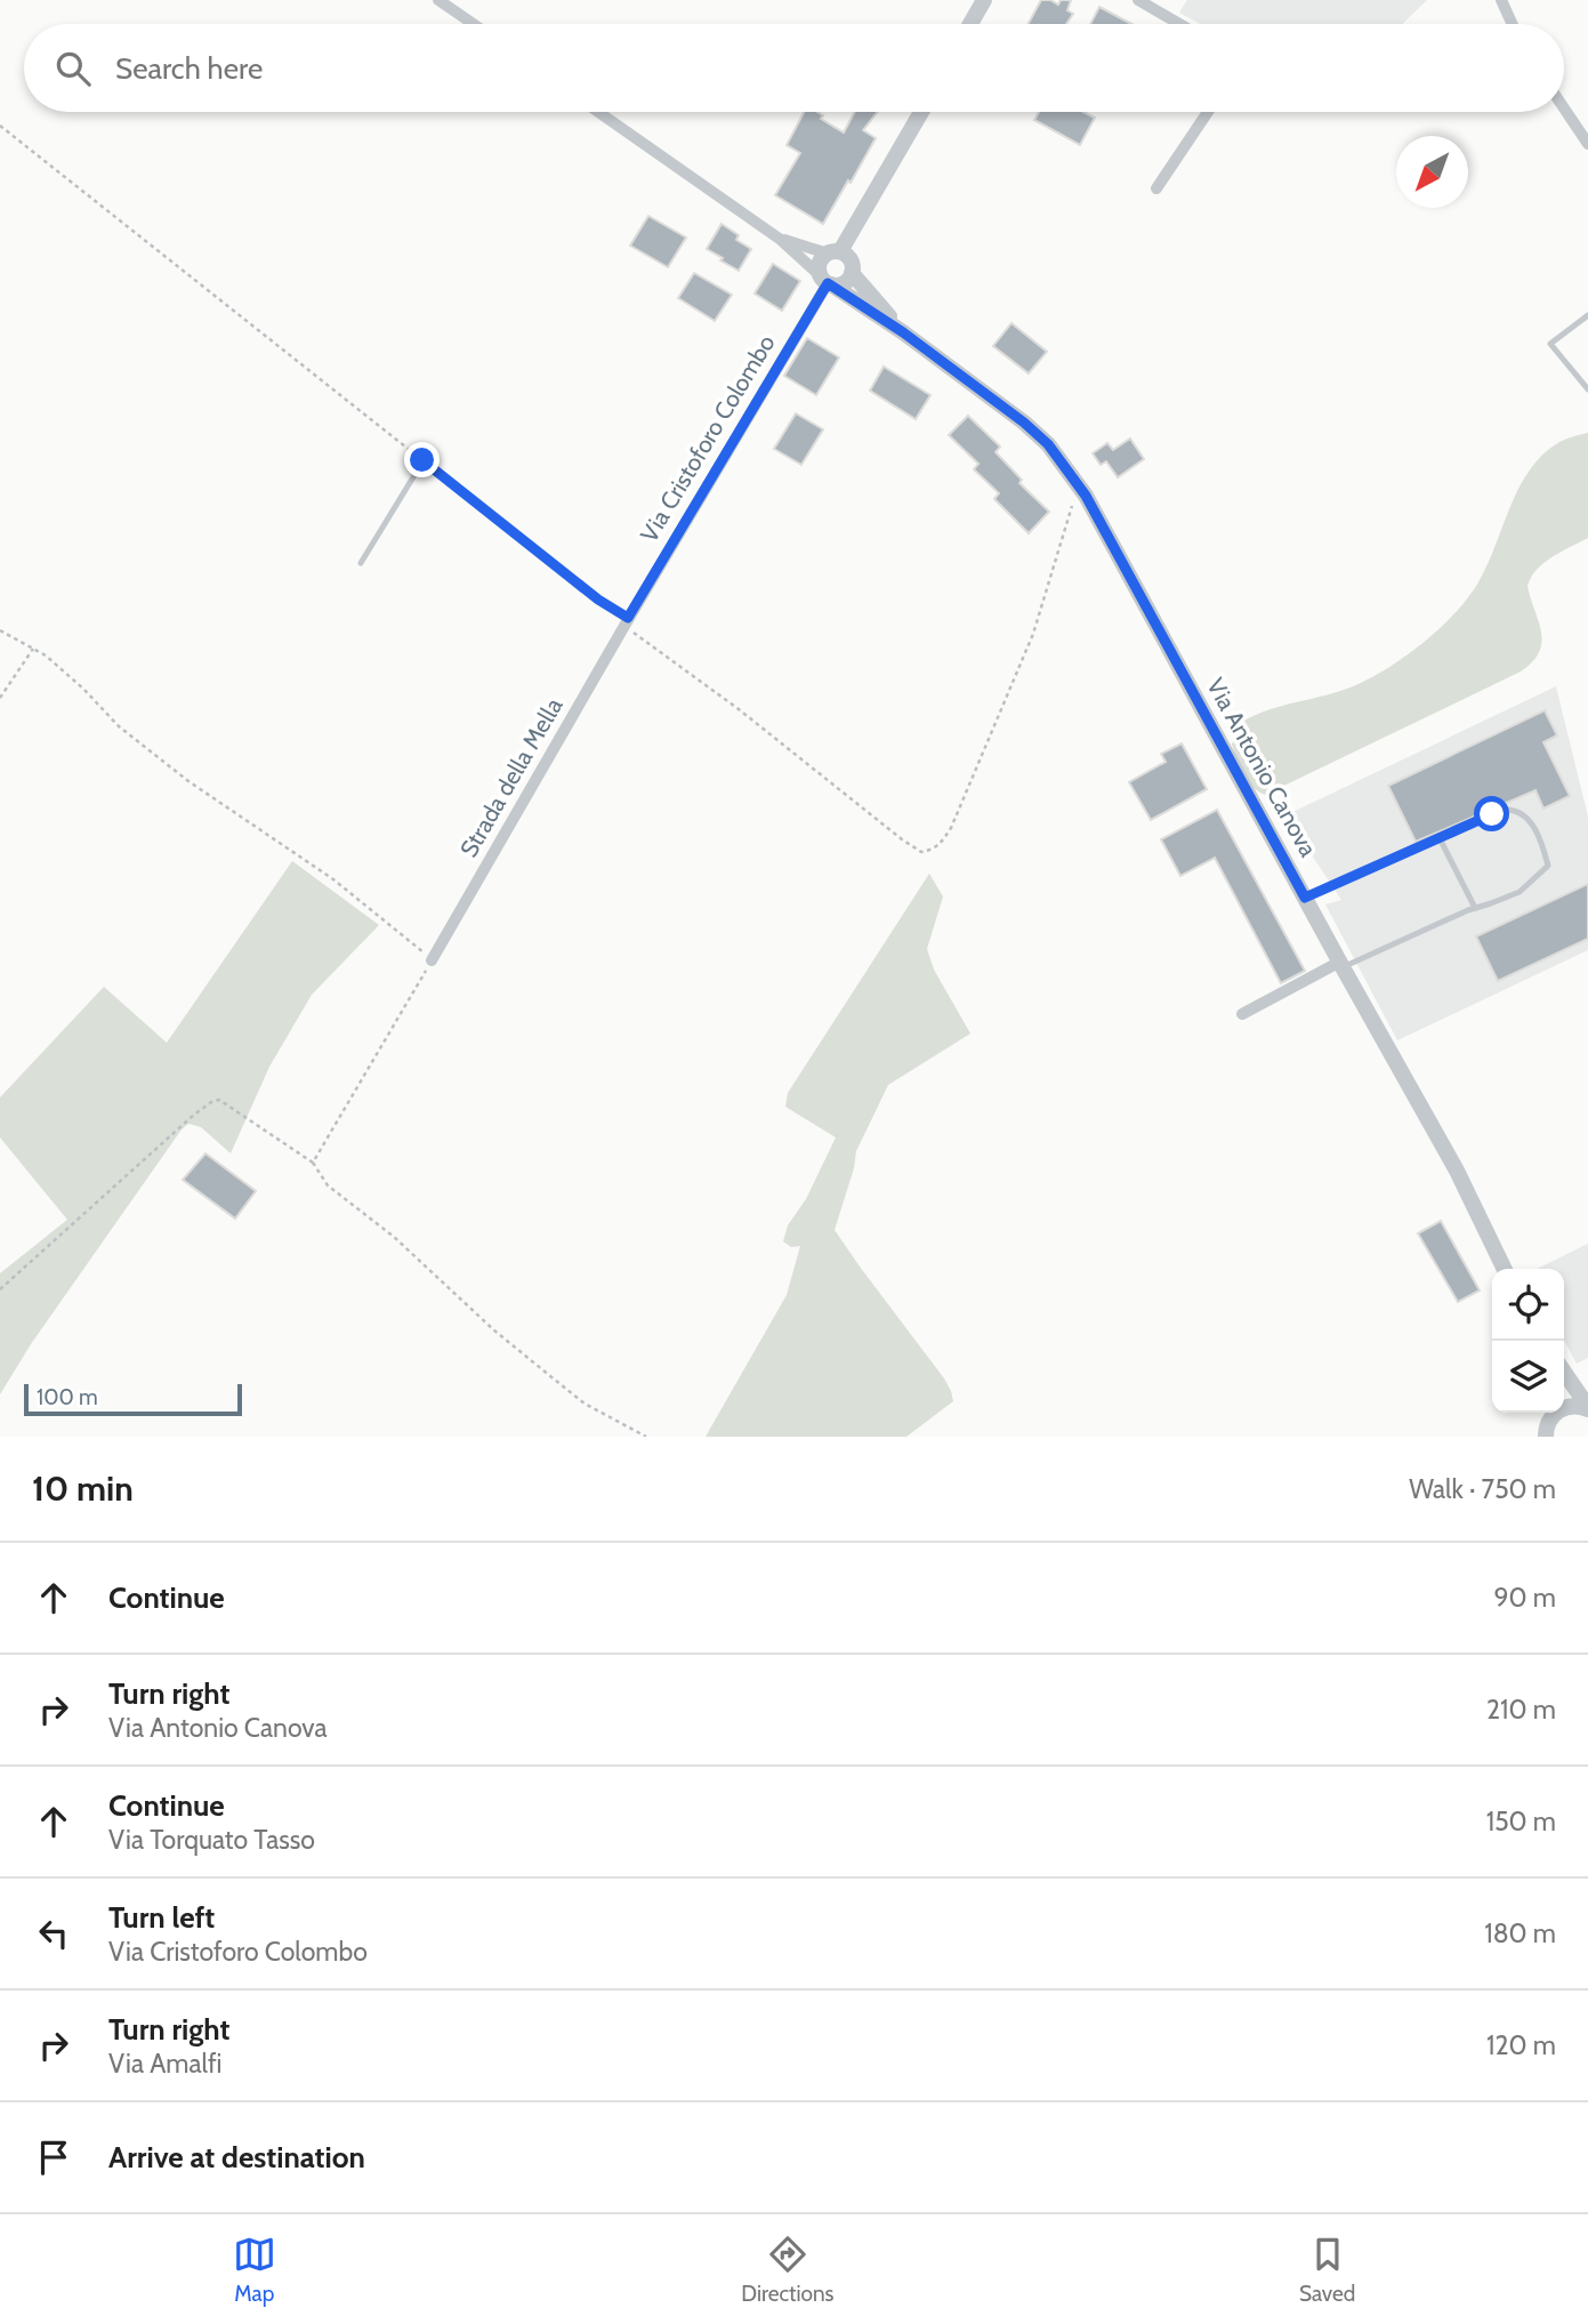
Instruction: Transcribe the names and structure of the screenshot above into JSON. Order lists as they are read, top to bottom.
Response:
{
  "streets": {
    "street": ["Via Cristoforo Colombo", "Via Antonio Canova", "Strada della Mella"]
  },
  "crossings": [
    ["Via Cristoforo Colombo", "Strada della Mella"]
  ],
  "scale_bar": "100 m",
  "north": "bottom left",
  "page": {
    "search": "Search here",
    "scale": "100 m",
    "heading": ["10 min", "Walk · 750 m"],
    "list": [
      ["Continue", "90 m"],
      ["Turn right", "Via Antonio Canova", "210 m"],
      ["Continue", "Via Torquato Tasso", "150 m"],
      ["Turn left", "Via Cristoforo Colombo", "180 m"],
      ["Turn right", "Via Amalfi", "120 m"],
      "Arrive at destination"
    ],
    "nav": ["Map", "Directions", "Saved"]
  }
}
